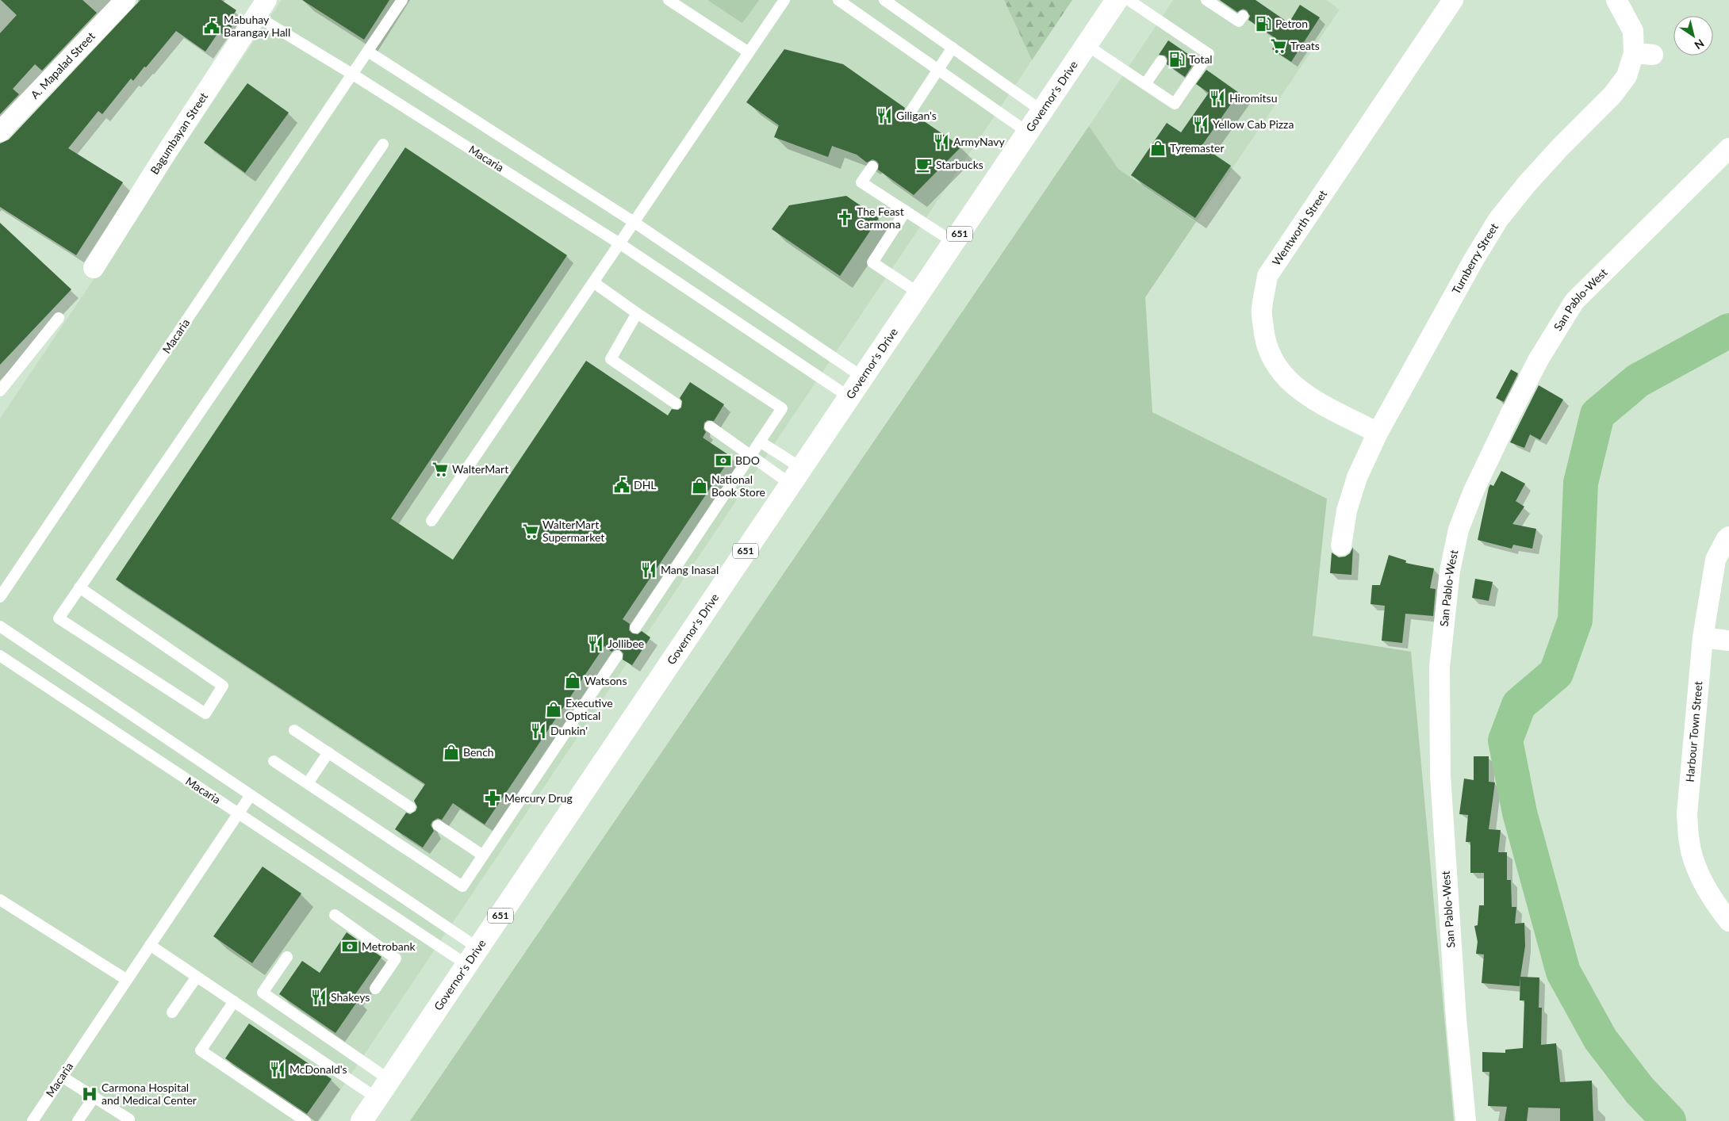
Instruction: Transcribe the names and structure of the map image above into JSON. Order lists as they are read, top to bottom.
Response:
{
  "streets": {
    "highway": ["Governor's Drive", "651"],
    "street": [
      "A. Mapalad Street",
      "Bagumbayan Street",
      "Wentworth Street",
      "Turnberry Street",
      "San Pablo-West",
      "Harbour Town Street"
    ],
    "lane": ["Macaria"]
  },
  "crossings": [
    ["Governor's Drive", "Macaria"],
    ["Wentworth Street", "Turnberry Street"]
  ],
  "places": {
    "fuel station": ["Petron", "Total"],
    "public building": ["Mabuhay Barangay Hall", "DHL"],
    "supermarket": ["Treats", "WalterMart", "WalterMart Supermarket"],
    "restaurant": [
      "Hiromitsu",
      "Giligan's",
      "Yellow Cab Pizza",
      "ArmyNavy",
      "Mang Inasal",
      "Jollibee",
      "Dunkin'",
      "Shakeys",
      "McDonald's"
    ],
    "shop": [
      "Tyremaster",
      "National Book Store",
      "Watsons",
      "Executive Optical",
      "Bench"
    ],
    "cafe": ["Starbucks"],
    "church": ["The Feast Carmona"],
    "bank": ["BDO", "Metrobank"],
    "pharmacy": ["Mercury Drug"],
    "hospital": ["Carmona Hospital and Medical Center"]
  },
  "north": "bottom right"
}
